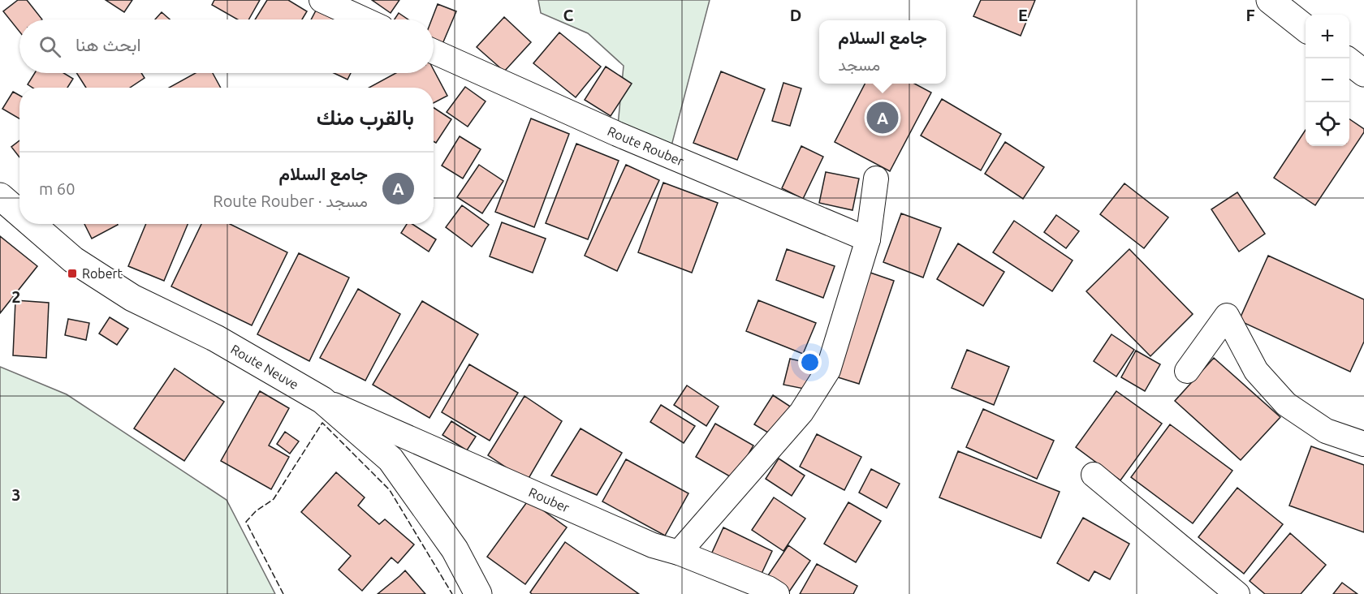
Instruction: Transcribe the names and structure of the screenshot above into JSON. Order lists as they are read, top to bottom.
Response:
{
  "streets": {
    "main road": ["Route Neuve"],
    "street": ["Route Rouber", "Rouber"]
  },
  "crossings": [
    ["Route Neuve", "Rouber"]
  ],
  "places": {
    "transit": ["Robert"]
  },
  "page": {
    "map_buttons": ["+", "−"],
    "search": "ابحث هنا",
    "popup": ["جامع السلام", "مسجد"],
    "heading": "بالقرب منك",
    "pins": "A",
    "list": [
      {
        "mark": "A",
        "name": "جامع السلام",
        "note": "مسجد · Route Rouber",
        "value": "60 m"
      }
    ]
  },
  "grid": {
    "columns": [
      "C",
      "D",
      "E",
      "F"
    ],
    "rows": ["2", "3"]
  }
}
